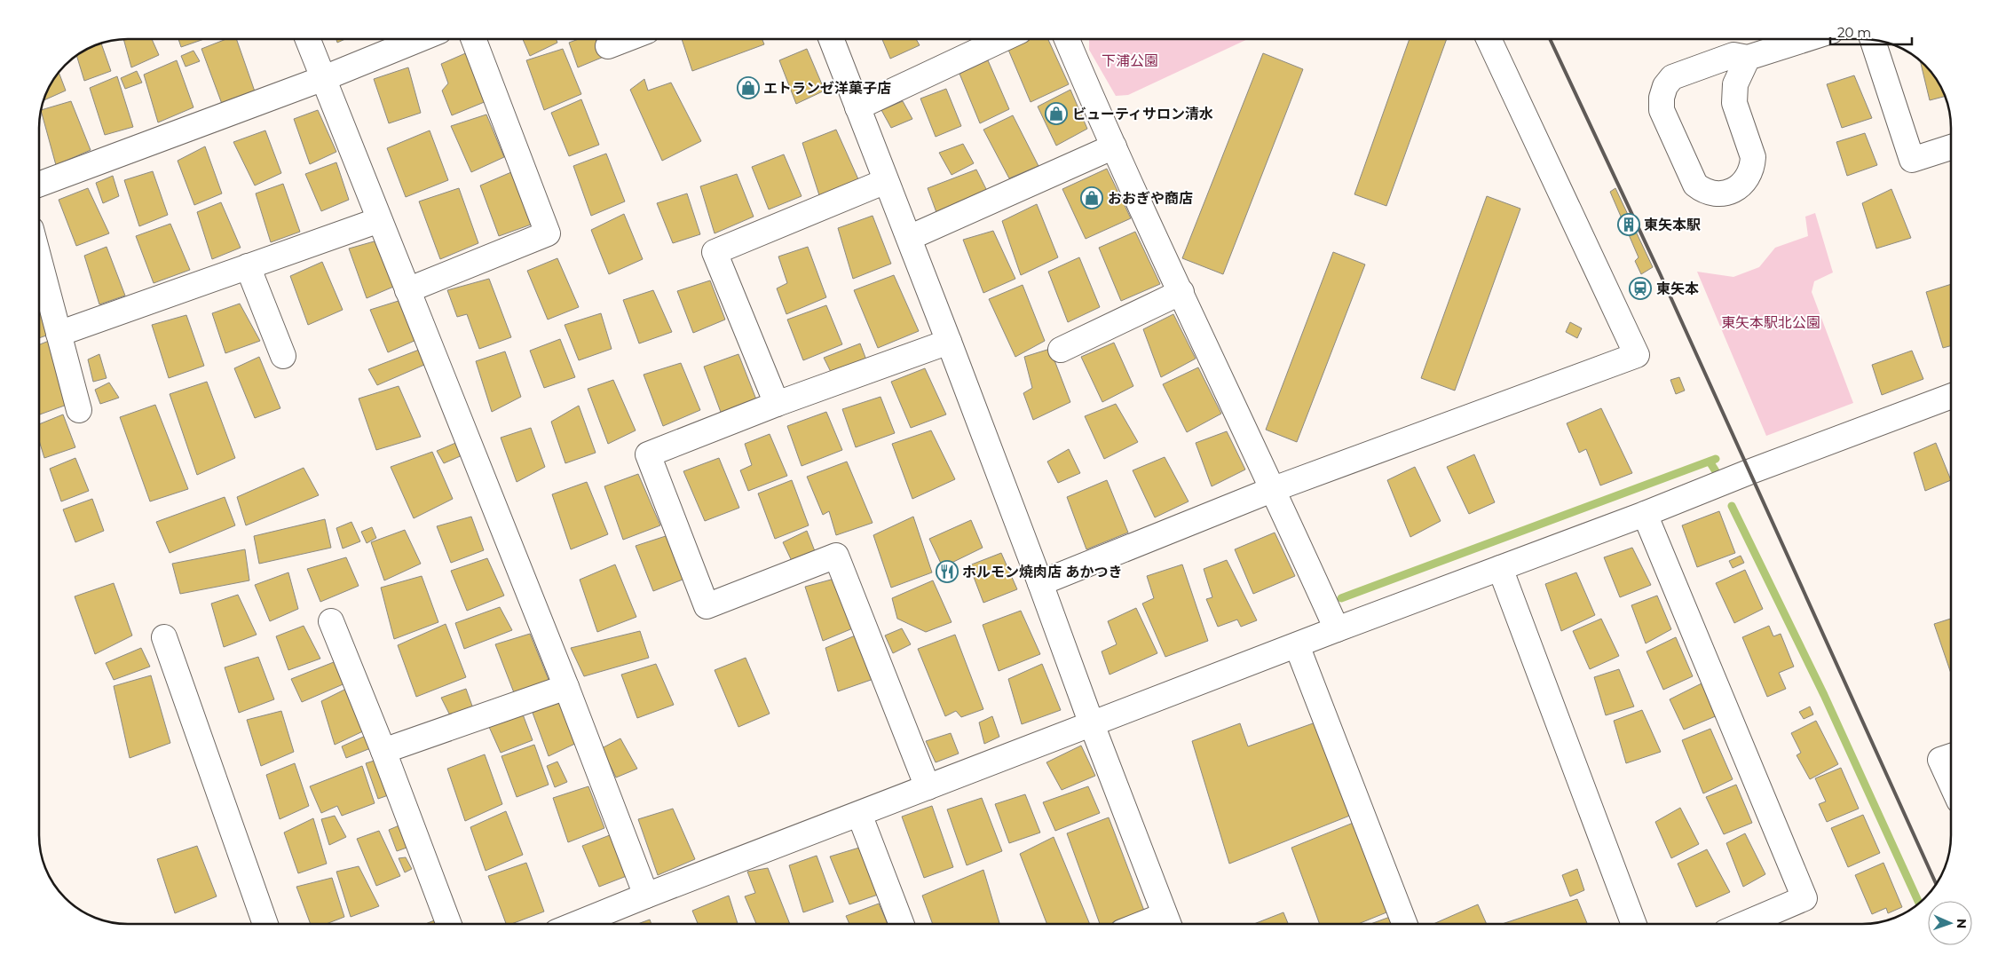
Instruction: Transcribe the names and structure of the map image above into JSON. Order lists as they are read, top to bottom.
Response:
{
  "parks": ["下浦公園", "東矢本駅北公園"],
  "places": {
    "shop": ["エトランゼ洋菓子店", "ビューティサロン清水", "おおぎや商店"],
    "building": ["東矢本駅"],
    "station": ["東矢本"],
    "restaurant": ["ホルモン焼肉店 あかつき"]
  },
  "scale_bar": "20 m",
  "north": "right"
}
